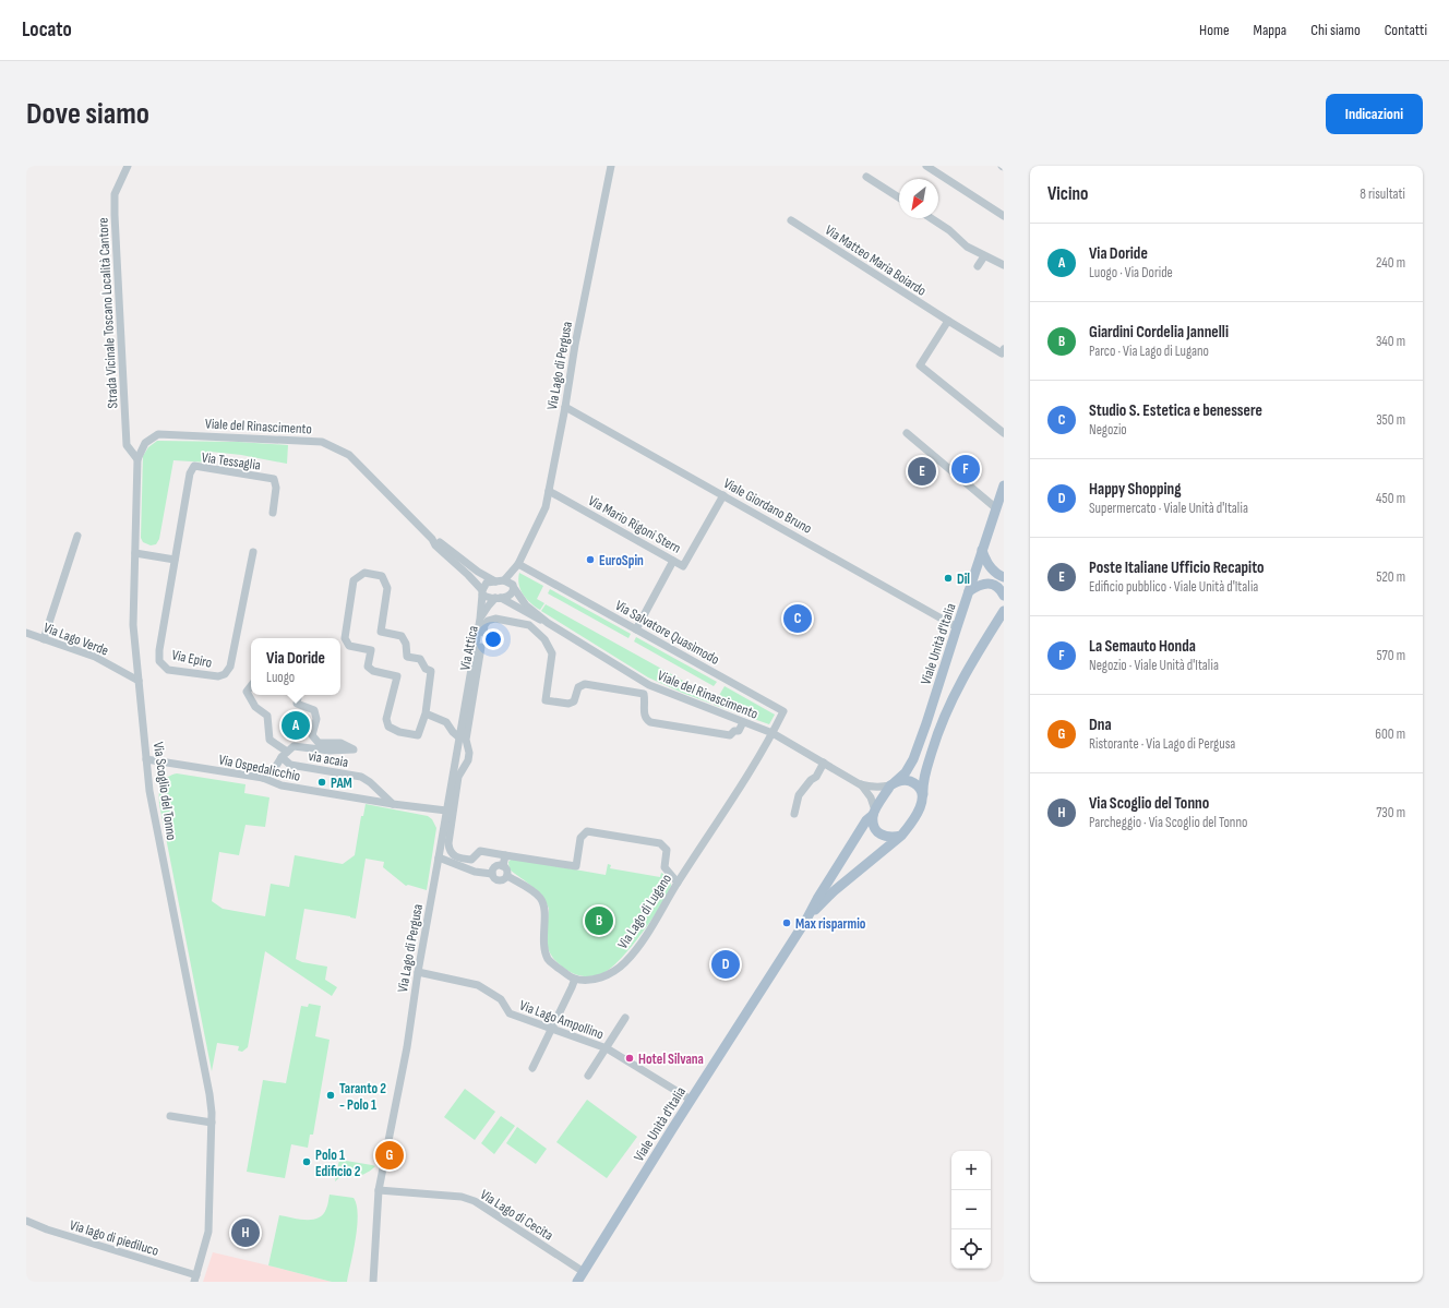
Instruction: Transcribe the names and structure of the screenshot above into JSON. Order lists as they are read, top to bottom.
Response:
{
  "streets": {
    "main road": ["Viale Unità d'Italia"],
    "street": [
      "Via Matteo Maria Boiardo",
      "Strada Vicinale Toscano Località Cantore",
      "Via Lago di Pergusa",
      "Viale del Rinascimento",
      "Via Tessaglia",
      "Viale Giordano Bruno",
      "Via Mario Rigoni Stern",
      "Via Salvatore Quasìmodo",
      "Via Lago Verde",
      "Via Attica",
      "Via Epiro",
      "via acaia",
      "Via Ospedalicchio",
      "Via Scoglio del Tonno",
      "Via Lago di Lugano",
      "Via Lago Ampollino",
      "Via Lago di Cecita",
      "Via lago di piediluco"
    ]
  },
  "crossings": [
    ["Strada Vicinale Toscano Località Cantore", "Viale del Rinascimento"],
    ["Strada Vicinale Toscano Località Cantore", "Via Scoglio del Tonno"],
    ["Via Lago di Pergusa", "Viale del Rinascimento"],
    ["Via Lago di Pergusa", "Viale Giordano Bruno"],
    ["Via Lago di Pergusa", "Via Mario Rigoni Stern"],
    ["Via Lago di Pergusa", "Via Salvatore Quasìmodo"],
    ["Via Lago di Pergusa", "Via Ospedalicchio"],
    ["Via Lago di Pergusa", "Via Lago Ampollino"],
    ["Via Lago di Pergusa", "Via Lago di Cecita"],
    ["Viale del Rinascimento", "Via Salvatore Quasìmodo"],
    ["Viale del Rinascimento", "Viale Unità d'Italia"],
    ["Viale del Rinascimento", "Via Attica"],
    ["Viale del Rinascimento", "Via Scoglio del Tonno"],
    ["Viale del Rinascimento", "Via Lago di Lugano"],
    ["Via Tessaglia", "Via Epiro"],
    ["Viale Giordano Bruno", "Via Mario Rigoni Stern"],
    ["Viale Giordano Bruno", "Viale Unità d'Italia"],
    ["Via Salvatore Quasìmodo", "Via Lago di Lugano"],
    ["Via Lago Verde", "Via Scoglio del Tonno"],
    ["Viale Unità d'Italia", "Via Lago Ampollino"],
    ["Viale Unità d'Italia", "Via Lago di Cecita"],
    ["via acaia", "Via Ospedalicchio"],
    ["Via Ospedalicchio", "Via Scoglio del Tonno"],
    ["Via Scoglio del Tonno", "Via lago di piediluco"]
  ],
  "places": [
    "EuroSpin",
    "Dil",
    "PAM",
    "Max risparmio",
    "Hotel Silvana",
    "Taranto 2 - Polo 1",
    "Polo 1 Edificio 2"
  ],
  "north": "bottom left",
  "page": {
    "header": "Locato",
    "nav": [
      "Home",
      "Mappa",
      "Chi siamo",
      "Contatti"
    ],
    "buttons": "Indicazioni",
    "title": "Dove siamo",
    "heading": ["Vicino", "8 risultati"],
    "list": [
      {
        "mark": "A",
        "name": "Via Doride",
        "note": "Luogo · Via Doride",
        "value": "240 m"
      },
      {
        "mark": "B",
        "name": "Giardini Cordelia Jannelli",
        "note": "Parco · Via Lago di Lugano",
        "value": "340 m"
      },
      {
        "mark": "C",
        "name": "Studio S. Estetica e benessere",
        "note": "Negozio",
        "value": "350 m"
      },
      {
        "mark": "D",
        "name": "Happy Shopping",
        "note": "Supermercato · Viale Unità d'Italia",
        "value": "450 m"
      },
      {
        "mark": "E",
        "name": "Poste Italiane Ufficio Recapito",
        "note": "Edificio pubblico · Viale Unità d'Italia",
        "value": "520 m"
      },
      {
        "mark": "F",
        "name": "La Semauto Honda",
        "note": "Negozio · Viale Unità d'Italia",
        "value": "570 m"
      },
      {
        "mark": "G",
        "name": "Dna",
        "note": "Ristorante · Via Lago di Pergusa",
        "value": "600 m"
      },
      {
        "mark": "H",
        "name": "Via Scoglio del Tonno",
        "note": "Parcheggio · Via Scoglio del Tonno",
        "value": "730 m"
      }
    ],
    "pins": [
      "F",
      "E",
      "C",
      "A",
      "B",
      "D",
      "G",
      "H"
    ],
    "popup": ["Via Doride", "Luogo"],
    "map_buttons": ["+", "−"]
  }
}
